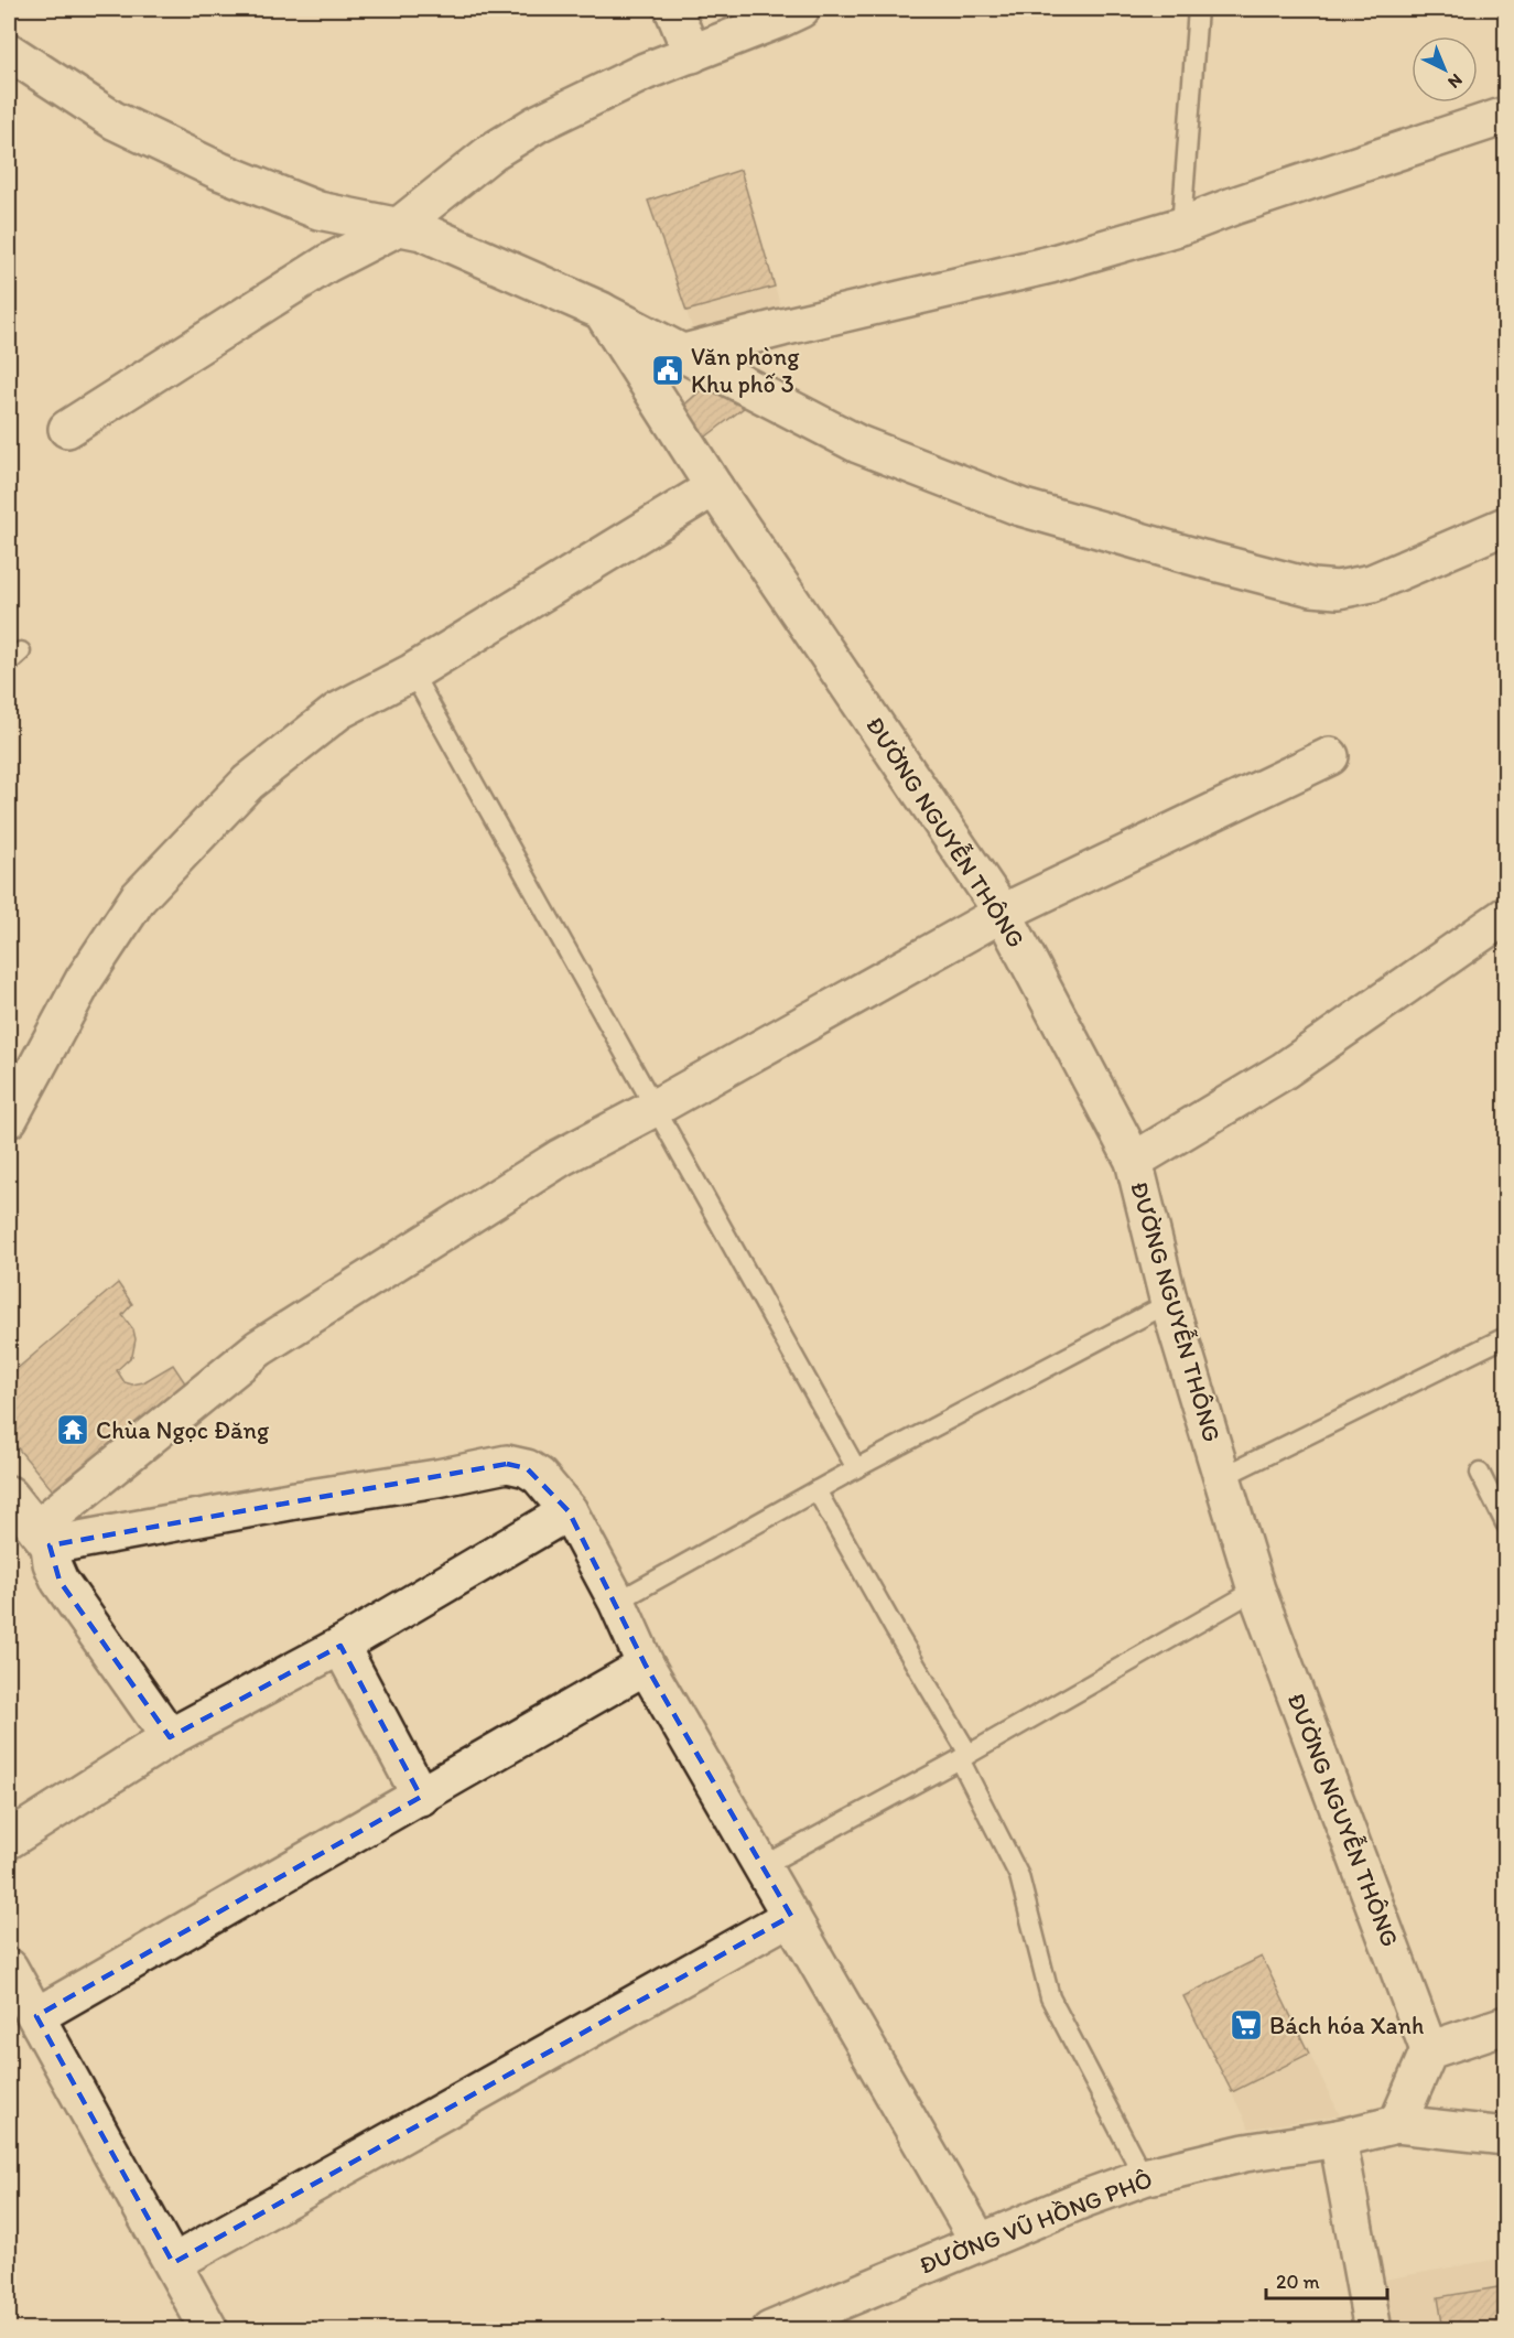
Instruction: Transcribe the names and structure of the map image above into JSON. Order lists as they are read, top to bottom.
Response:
{
  "streets": {
    "street": ["ĐƯỜNG NGUYỄN THÔNG", "ĐƯỜNG VŨ HỒNG PHÔ"]
  },
  "places": {
    "public building": ["Văn phòng Khu phố 3"],
    "temple": ["Chùa Ngọc Đăng"],
    "supermarket": ["Bách hóa Xanh"]
  },
  "scale_bar": "20 m",
  "north": "bottom right"
}
